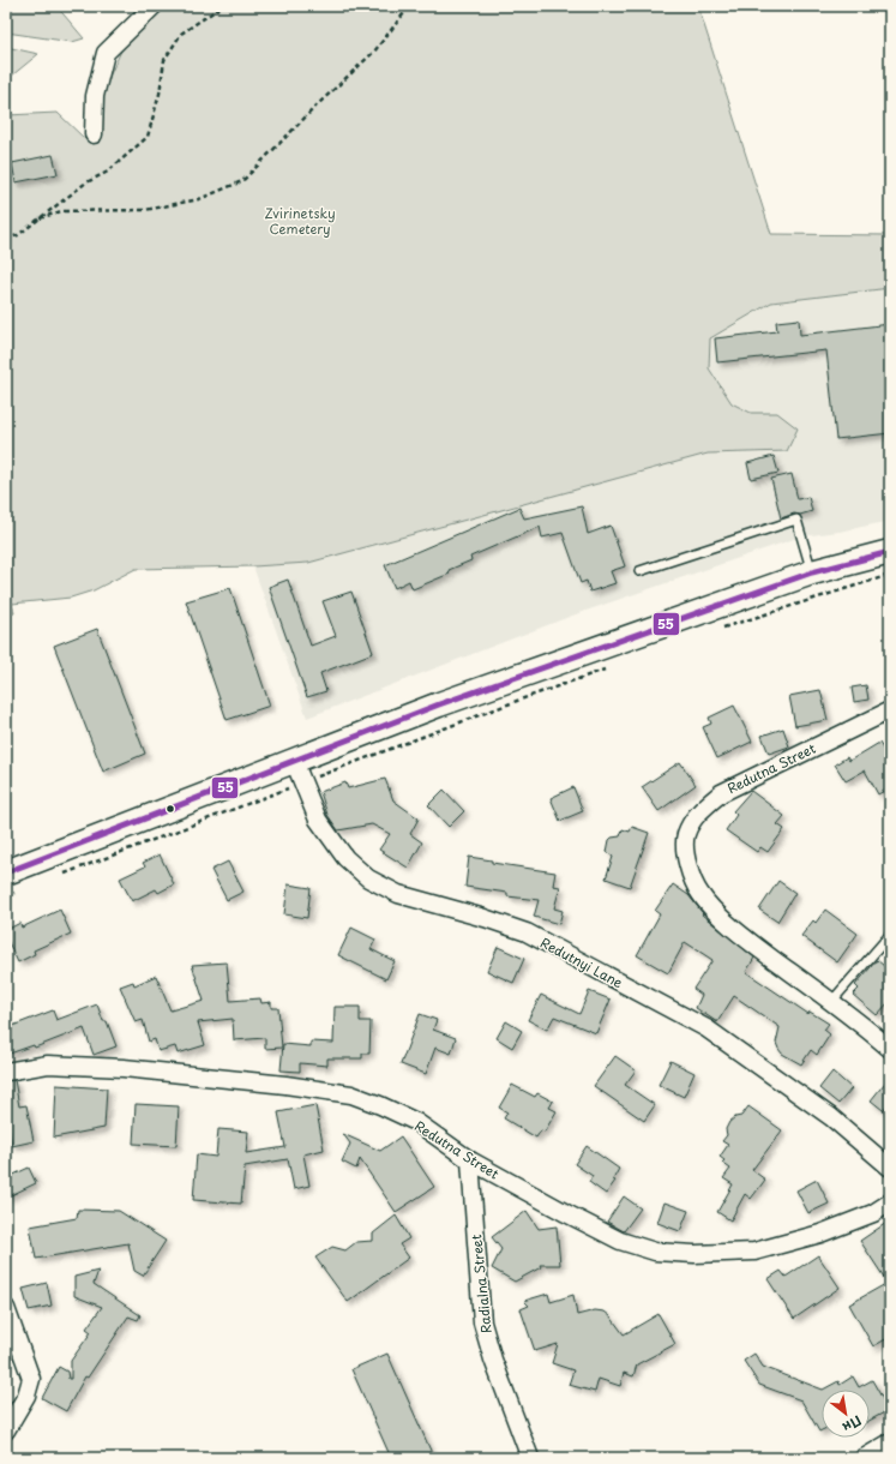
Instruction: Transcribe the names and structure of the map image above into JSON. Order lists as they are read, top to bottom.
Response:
{
  "streets": {
    "street": ["Redutna Street", "Redutnyi Lane", "Radialna Street"]
  },
  "crossings": [
    ["Redutna Street", "Radialna Street"]
  ],
  "parks": ["Zvirinetsky Cemetery"],
  "lines": ["transit line 55"],
  "north": "bottom right"
}
